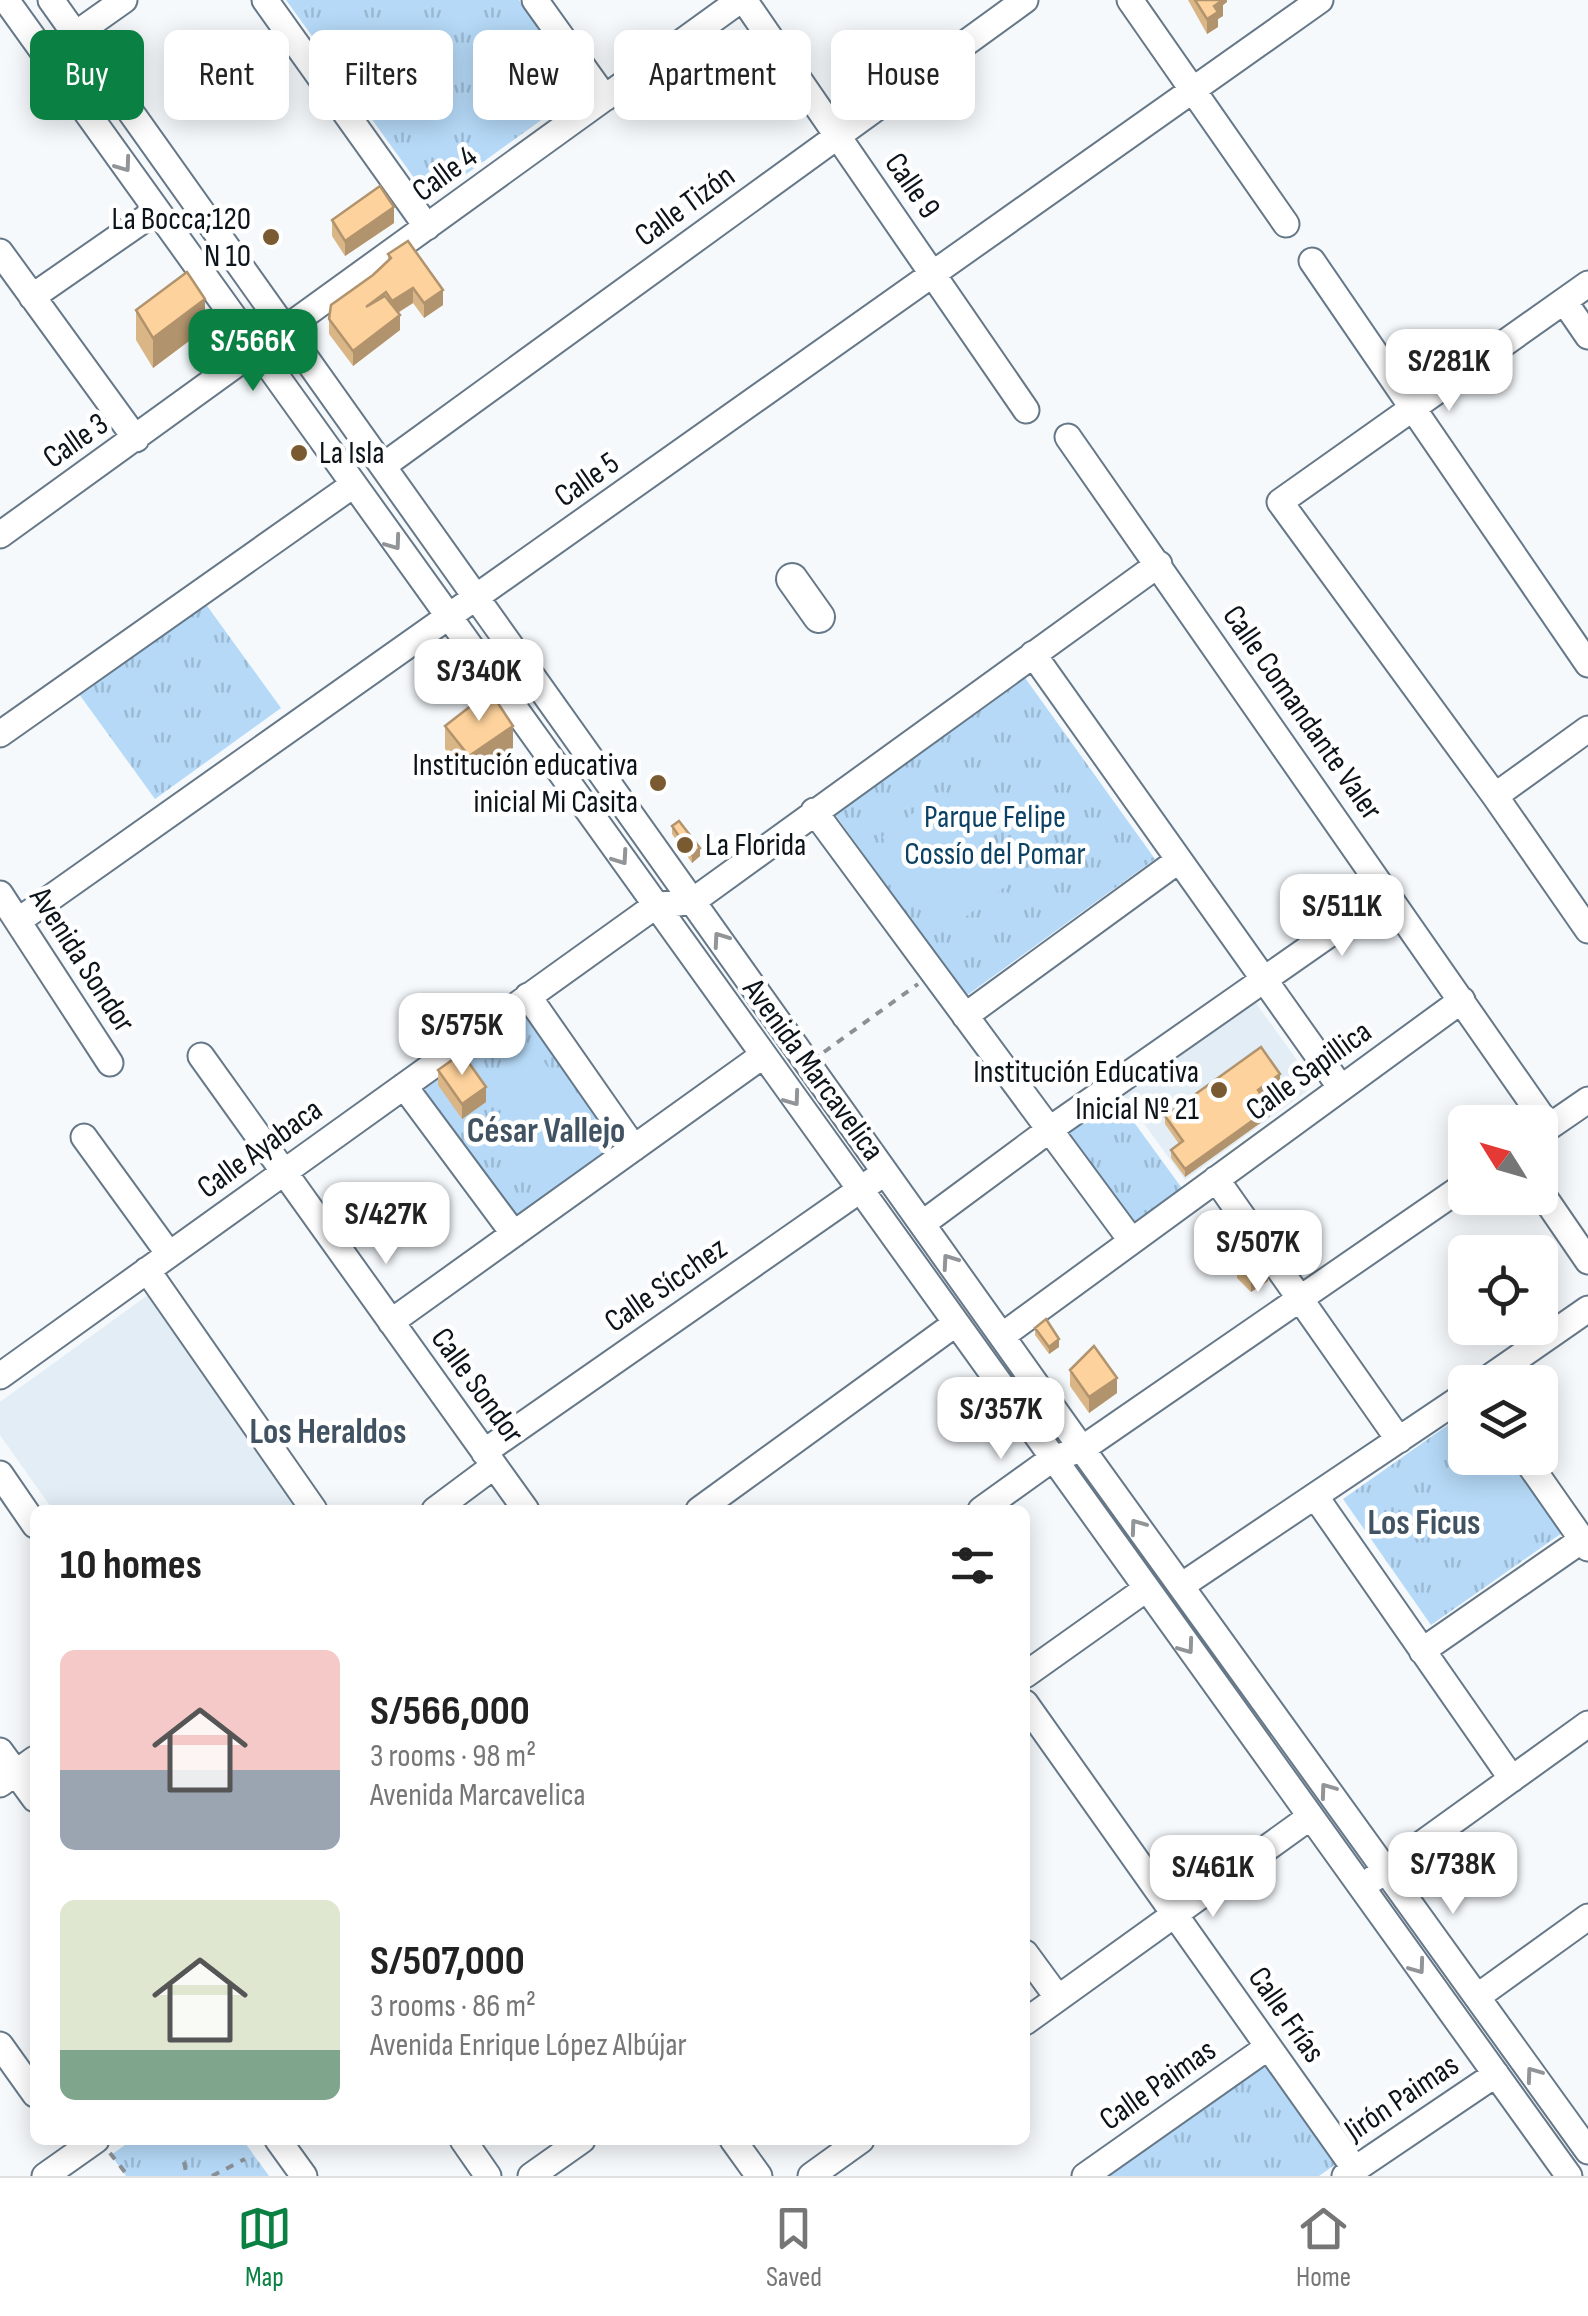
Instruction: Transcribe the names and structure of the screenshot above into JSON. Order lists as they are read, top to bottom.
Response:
{
  "streets": {
    "street": [
      "Calle 4",
      "Calle 9",
      "Calle Tizón",
      "Calle 3",
      "Calle 5",
      "Calle Comandante Valer",
      "Avenida Sondor",
      "Avenida Marcavelica",
      "Calle Sapillica",
      "Calle Ayabaca",
      "Calle Sícchez",
      "Calle Sondor",
      "Calle Frías",
      "Calle Paimas",
      "Jirón Paimas"
    ]
  },
  "crossings": [
    ["Calle 4", "Calle 9"],
    ["Calle 4", "Calle 3"],
    ["Calle 4", "Avenida Marcavelica"],
    ["Calle 9", "Calle Tizón"],
    ["Calle 9", "Calle 5"],
    ["Calle Tizón", "Avenida Marcavelica"],
    ["Calle 3", "Avenida Marcavelica"],
    ["Calle 5", "Avenida Sondor"],
    ["Calle 5", "Avenida Marcavelica"],
    ["Calle Comandante Valer", "Calle Sapillica"],
    ["Avenida Marcavelica", "Calle Sapillica"],
    ["Avenida Marcavelica", "Calle Ayabaca"],
    ["Avenida Marcavelica", "Calle Sícchez"],
    ["Avenida Marcavelica", "Jirón Paimas"],
    ["Calle Ayabaca", "Calle Sondor"],
    ["Calle Sícchez", "Calle Sondor"],
    ["Calle Frías", "Calle Paimas"],
    ["Calle Frías", "Jirón Paimas"]
  ],
  "districts": ["César Vallejo", "Los Heraldos", "Los Ficus"],
  "parks": ["Parque Felipe Cossío del Pomar"],
  "places": [
    "La Bocca;120 N 10",
    "La Isla",
    "Institución educativa inicial Mi Casita",
    "La Florida",
    "Institución Educativa Inicial Nº 21"
  ],
  "north": "top left",
  "page": {
    "chip": [
      "Buy",
      "Rent",
      "Filters",
      "New",
      "Apartment",
      "House"
    ],
    "price": [
      "S/566K",
      "S/281K",
      "S/340K",
      "S/511K",
      "S/575K",
      "S/427K",
      "S/507K",
      "S/357K",
      "S/738K",
      "S/461K"
    ],
    "heading": "10 homes",
    "list": [
      {
        "name": "S/566,000",
        "note": "3 rooms · 98 m² · Avenida Marcavelica"
      },
      {
        "name": "S/507,000",
        "note": "3 rooms · 86 m² · Avenida Enrique López Albújar"
      }
    ],
    "tabs": ["Map", "Saved", "Home"]
  }
}
